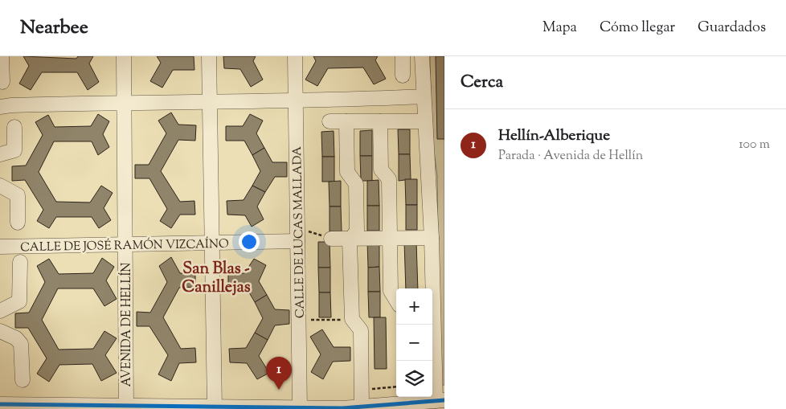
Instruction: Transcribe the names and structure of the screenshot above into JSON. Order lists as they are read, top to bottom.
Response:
{
  "streets": {
    "street": ["CALLE DE LUCAS MALLADA", "CALLE DE JOSÉ RAMÓN VIZCAÍNO", "AVENIDA DE HELLÍN"]
  },
  "crossings": [
    ["CALLE DE LUCAS MALLADA", "CALLE DE JOSÉ RAMÓN VIZCAÍNO"],
    ["CALLE DE JOSÉ RAMÓN VIZCAÍNO", "AVENIDA DE HELLÍN"]
  ],
  "districts": ["San Blas - Canillejas"],
  "page": {
    "header": "Nearbee",
    "nav": ["Mapa", "Cómo llegar", "Guardados"],
    "heading": "Cerca",
    "list": [
      {
        "mark": "1",
        "name": "Hellín-Alberique",
        "note": "Parada · Avenida de Hellín",
        "value": "100 m"
      }
    ],
    "map_buttons": ["+", "−"],
    "pins": "1"
  }
}
